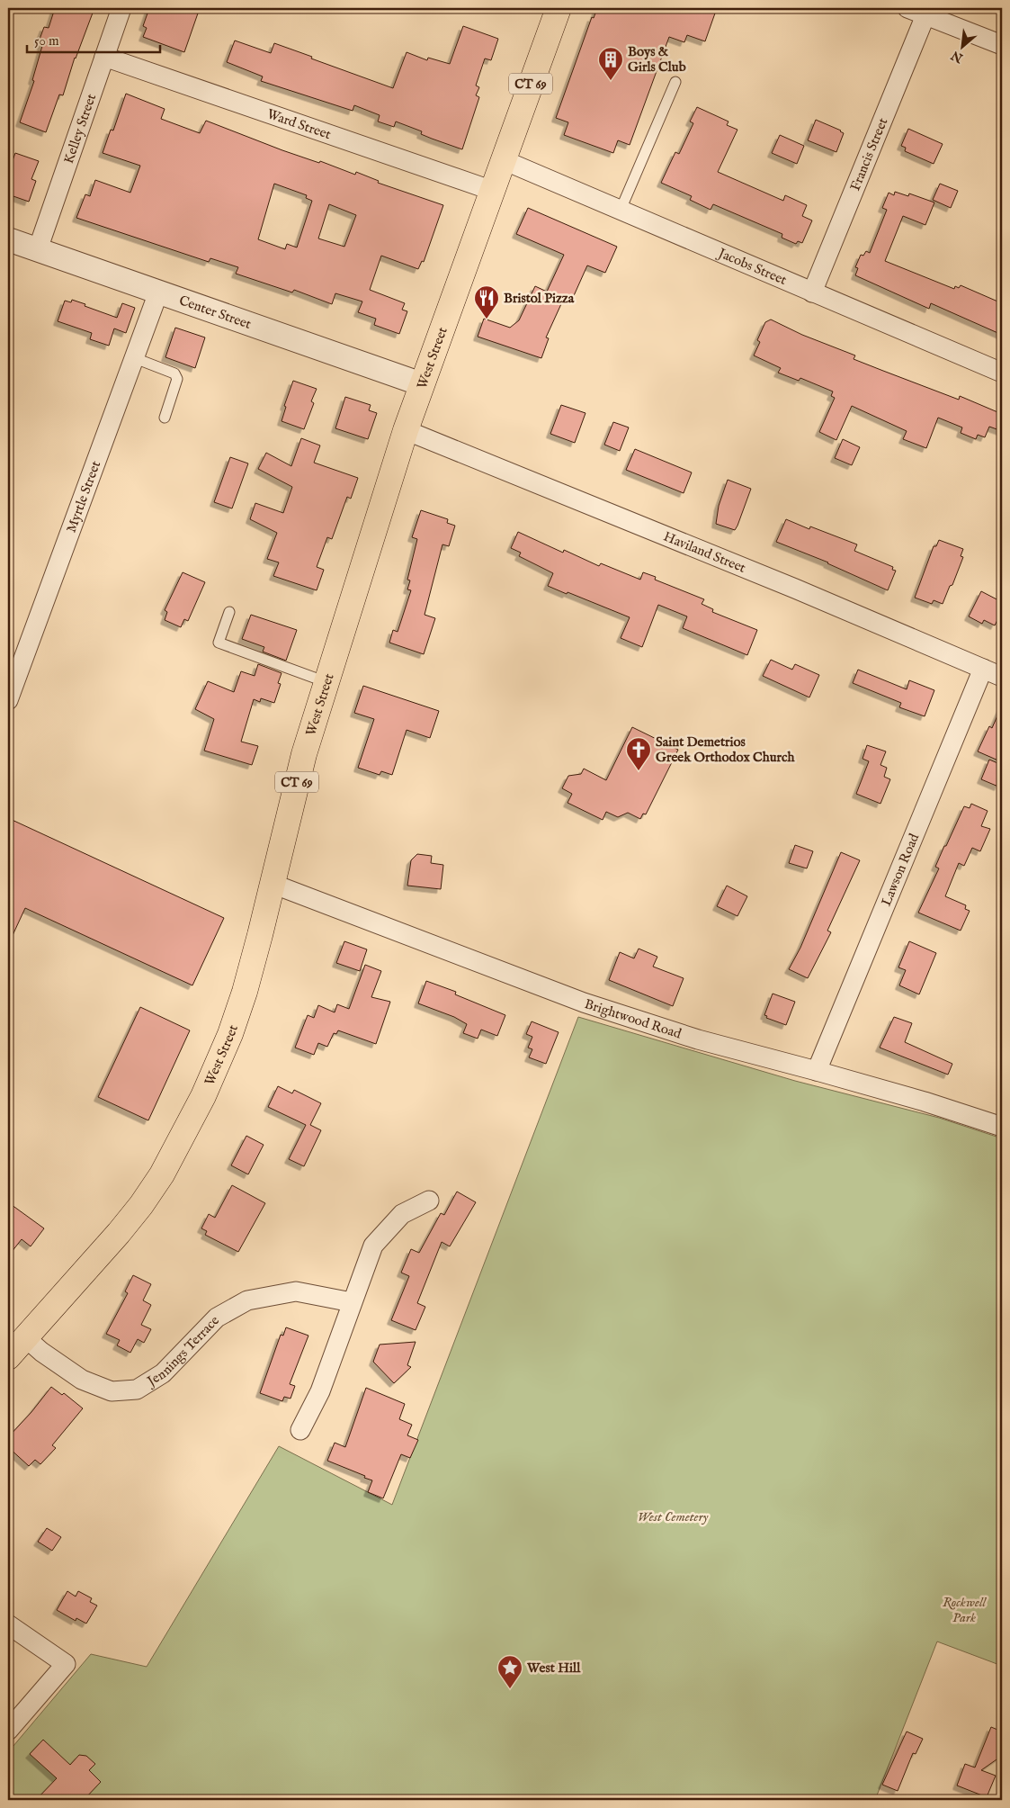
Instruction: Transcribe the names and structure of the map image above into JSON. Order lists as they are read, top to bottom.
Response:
{
  "streets": {
    "main road": ["CT 69", "West Street"],
    "street": [
      "Ward Street",
      "Kelley Street",
      "Francis Street",
      "Jacobs Street",
      "Center Street",
      "Myrtle Street",
      "Haviland Street",
      "Lawson Road",
      "Brightwood Road",
      "Jennings Terrace"
    ]
  },
  "crossings": [
    ["Ward Street", "Kelley Street"],
    ["Ward Street", "West Street"],
    ["Kelley Street", "Center Street"],
    ["Francis Street", "Jacobs Street"],
    ["Jacobs Street", "West Street"],
    ["Center Street", "West Street"],
    ["Center Street", "Myrtle Street"],
    ["West Street", "Haviland Street"],
    ["West Street", "Brightwood Road"],
    ["West Street", "Jennings Terrace"],
    ["Haviland Street", "Lawson Road"],
    ["Lawson Road", "Brightwood Road"]
  ],
  "parks": ["West Cemetery", "Rockwell Park"],
  "places": {
    "building": ["Boys & Girls Club"],
    "restaurant": ["Bristol Pizza"],
    "church": ["Saint Demetrios Greek Orthodox Church"],
    "place": ["West Hill"]
  },
  "scale_bar": "50 m",
  "north": "bottom left"
}
